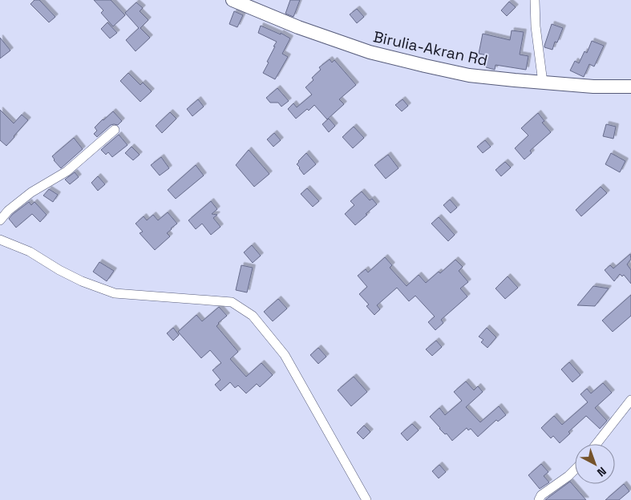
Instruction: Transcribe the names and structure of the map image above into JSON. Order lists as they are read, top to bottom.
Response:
{
  "streets": {
    "street": ["Birulia-Akran Rd"]
  },
  "north": "bottom right"
}
